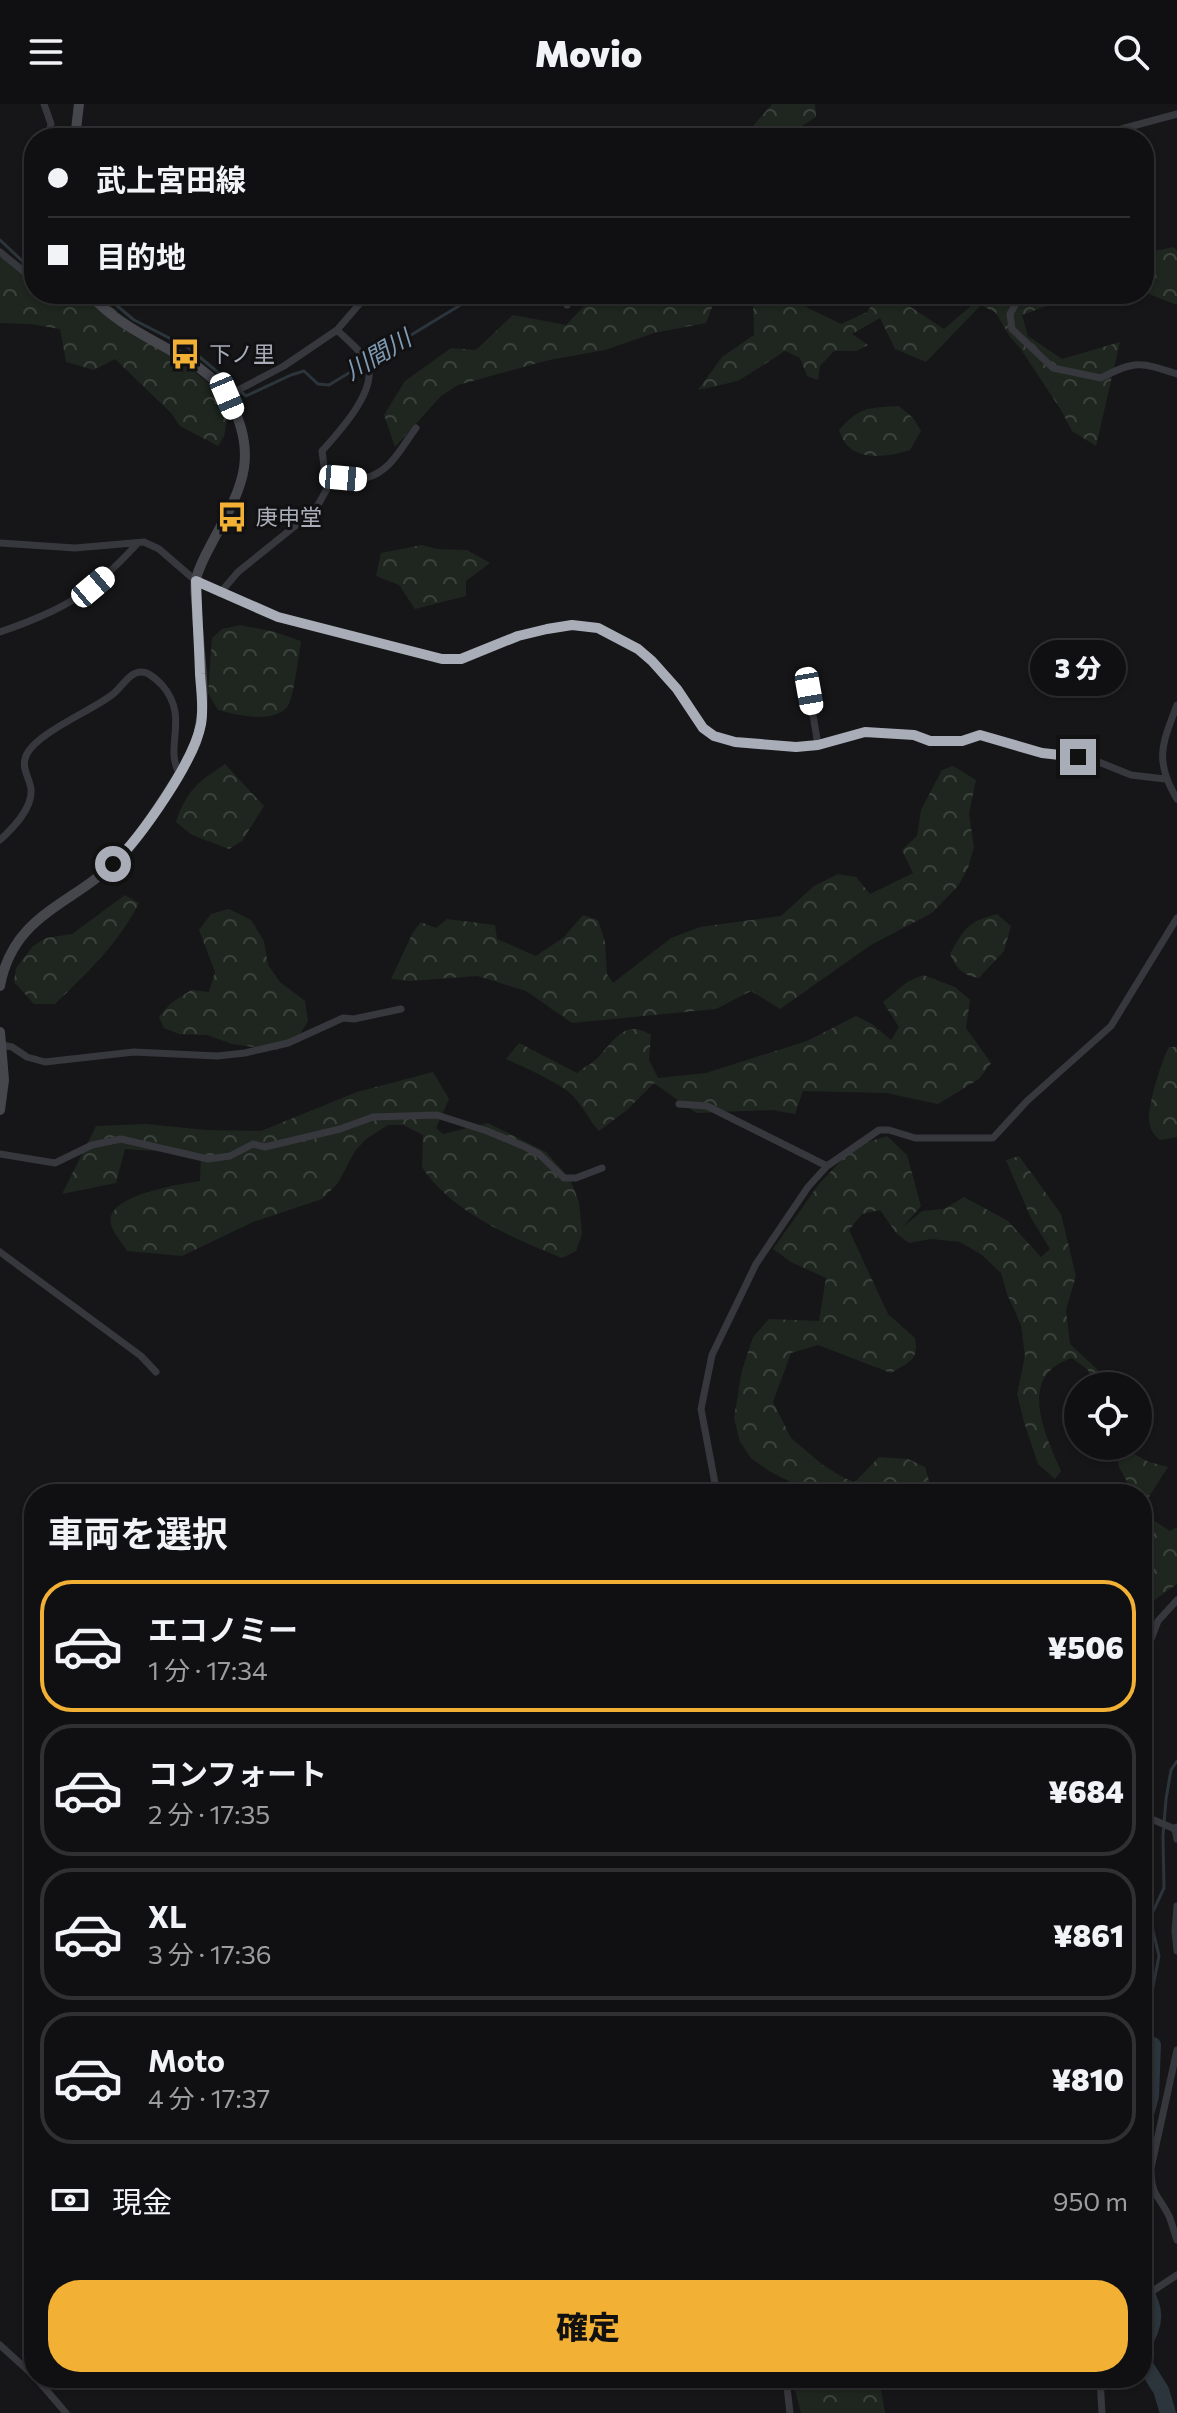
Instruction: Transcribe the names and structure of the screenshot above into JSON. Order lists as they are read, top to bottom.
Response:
{
  "water": ["川間川"],
  "places": {
    "bus stop": ["下ノ里", "庚申堂"]
  },
  "page": {
    "header": "Movio",
    "banner": ["武上宮田線", "目的地"],
    "bubble": "3 分",
    "heading": "車両を選択",
    "list": [
      {
        "name": "エコノミー",
        "note": "1 分 · 17:34",
        "value": "¥506"
      },
      {
        "name": "コンフォート",
        "note": "2 分 · 17:35",
        "value": "¥684"
      },
      {
        "name": "XL",
        "note": "3 分 · 17:36",
        "value": "¥861"
      },
      {
        "name": "Moto",
        "note": "4 分 · 17:37",
        "value": "¥810"
      }
    ],
    "pay": ["現金", "950 m"],
    "buttons": "確定"
  }
}
